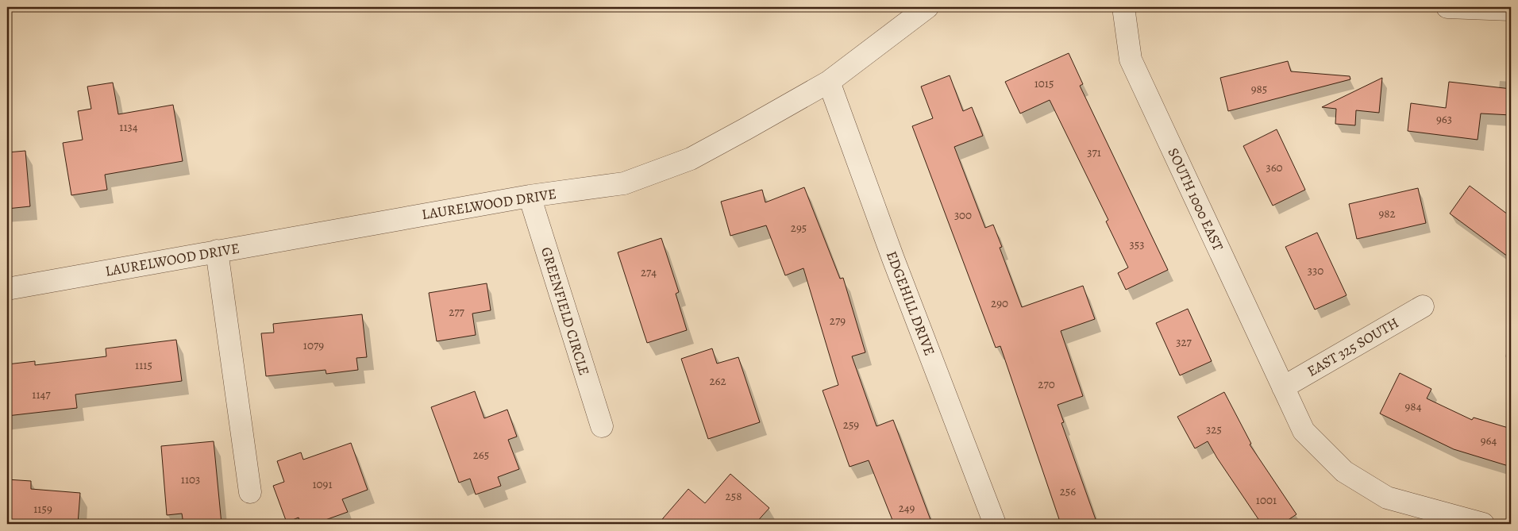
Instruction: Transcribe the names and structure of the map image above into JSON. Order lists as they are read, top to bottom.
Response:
{
  "streets": {
    "street": [
      "SOUTH 1000 EAST",
      "LAURELWOOD DRIVE",
      "EDGEHILL DRIVE",
      "GREENFIELD CIRCLE",
      "EAST 325 SOUTH"
    ]
  },
  "crossings": [
    ["SOUTH 1000 EAST", "EAST 325 SOUTH"],
    ["LAURELWOOD DRIVE", "EDGEHILL DRIVE"],
    ["LAURELWOOD DRIVE", "GREENFIELD CIRCLE"]
  ],
  "house_numbers": [
    "1015",
    "985",
    "963",
    "1134",
    "371",
    "360",
    "982",
    "300",
    "295",
    "353",
    "330",
    "274",
    "290",
    "277",
    "279",
    "327",
    "1079",
    "1115",
    "262",
    "270",
    "1147",
    "984",
    "259",
    "325",
    "964",
    "265",
    "1103",
    "1091",
    "256",
    "258",
    "1001",
    "249",
    "1159"
  ]
}
